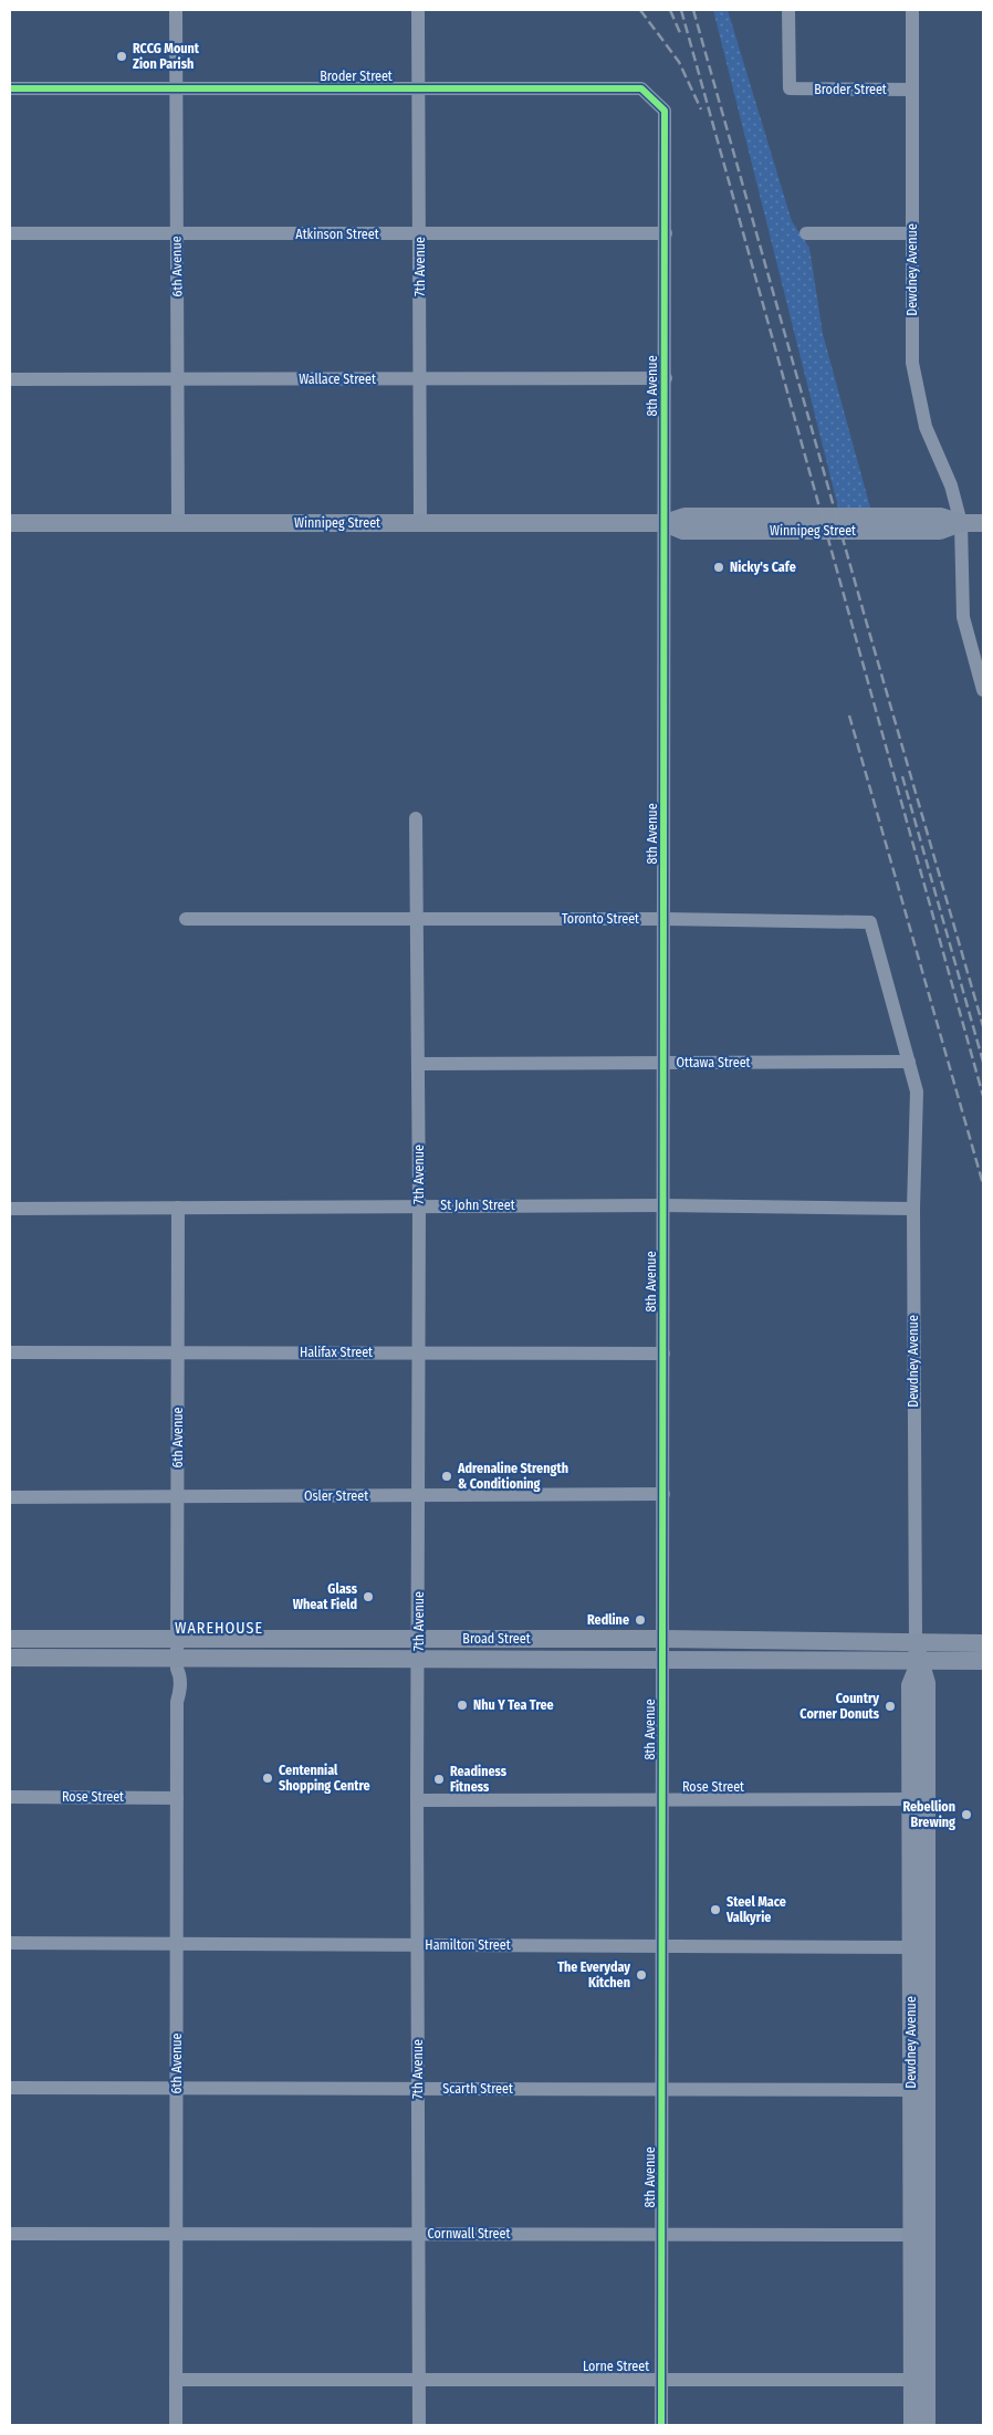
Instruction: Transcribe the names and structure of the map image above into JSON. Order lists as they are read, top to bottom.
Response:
{
  "streets": {
    "main road": ["Dewdney Avenue", "Winnipeg Street", "Broad Street"],
    "street": [
      "Broder Street",
      "Atkinson Street",
      "6th Avenue",
      "7th Avenue",
      "Wallace Street",
      "8th Avenue",
      "Toronto Street",
      "Ottawa Street",
      "St John Street",
      "Halifax Street",
      "Osler Street",
      "Rose Street",
      "Hamilton Street",
      "Scarth Street",
      "Cornwall Street",
      "Lorne Street"
    ]
  },
  "crossings": [
    ["Broder Street", "6th Avenue"],
    ["Broder Street", "7th Avenue"],
    ["Broder Street", "Dewdney Avenue"],
    ["Broder Street", "8th Avenue"],
    ["Atkinson Street", "6th Avenue"],
    ["Atkinson Street", "7th Avenue"],
    ["Atkinson Street", "8th Avenue"],
    ["6th Avenue", "Wallace Street"],
    ["6th Avenue", "Winnipeg Street"],
    ["6th Avenue", "St John Street"],
    ["6th Avenue", "Halifax Street"],
    ["6th Avenue", "Osler Street"],
    ["6th Avenue", "Broad Street"],
    ["6th Avenue", "Rose Street"],
    ["6th Avenue", "Hamilton Street"],
    ["6th Avenue", "Scarth Street"],
    ["6th Avenue", "Cornwall Street"],
    ["6th Avenue", "Lorne Street"],
    ["7th Avenue", "Wallace Street"],
    ["7th Avenue", "Winnipeg Street"],
    ["7th Avenue", "Toronto Street"],
    ["7th Avenue", "Ottawa Street"],
    ["7th Avenue", "St John Street"],
    ["7th Avenue", "Halifax Street"],
    ["7th Avenue", "Osler Street"],
    ["7th Avenue", "Broad Street"],
    ["7th Avenue", "Rose Street"],
    ["7th Avenue", "Hamilton Street"],
    ["7th Avenue", "Scarth Street"],
    ["7th Avenue", "Cornwall Street"],
    ["7th Avenue", "Lorne Street"],
    ["Dewdney Avenue", "Winnipeg Street"],
    ["Dewdney Avenue", "Toronto Street"],
    ["Dewdney Avenue", "Ottawa Street"],
    ["Dewdney Avenue", "St John Street"],
    ["Dewdney Avenue", "Broad Street"],
    ["Dewdney Avenue", "Rose Street"],
    ["Dewdney Avenue", "Hamilton Street"],
    ["Dewdney Avenue", "Scarth Street"],
    ["Dewdney Avenue", "Cornwall Street"],
    ["Dewdney Avenue", "Lorne Street"],
    ["Wallace Street", "8th Avenue"],
    ["8th Avenue", "Winnipeg Street"],
    ["8th Avenue", "Toronto Street"],
    ["8th Avenue", "Ottawa Street"],
    ["8th Avenue", "St John Street"],
    ["8th Avenue", "Halifax Street"],
    ["8th Avenue", "Osler Street"],
    ["8th Avenue", "Broad Street"],
    ["8th Avenue", "Rose Street"],
    ["8th Avenue", "Hamilton Street"],
    ["8th Avenue", "Scarth Street"],
    ["8th Avenue", "Cornwall Street"],
    ["8th Avenue", "Lorne Street"],
    ["Toronto Street", "Ottawa Street"]
  ],
  "districts": ["WAREHOUSE"],
  "places": [
    "RCCG Mount Zion Parish",
    "Nicky's Cafe",
    "Adrenaline Strength & Conditioning",
    "Glass Wheat Field",
    "Redline",
    "Nhu Y Tea Tree",
    "Country Corner Donuts",
    "Centennial Shopping Centre",
    "Readiness Fitness",
    "Rebellion Brewing",
    "Steel Mace Valkyrie",
    "The Everyday Kitchen"
  ]
}
